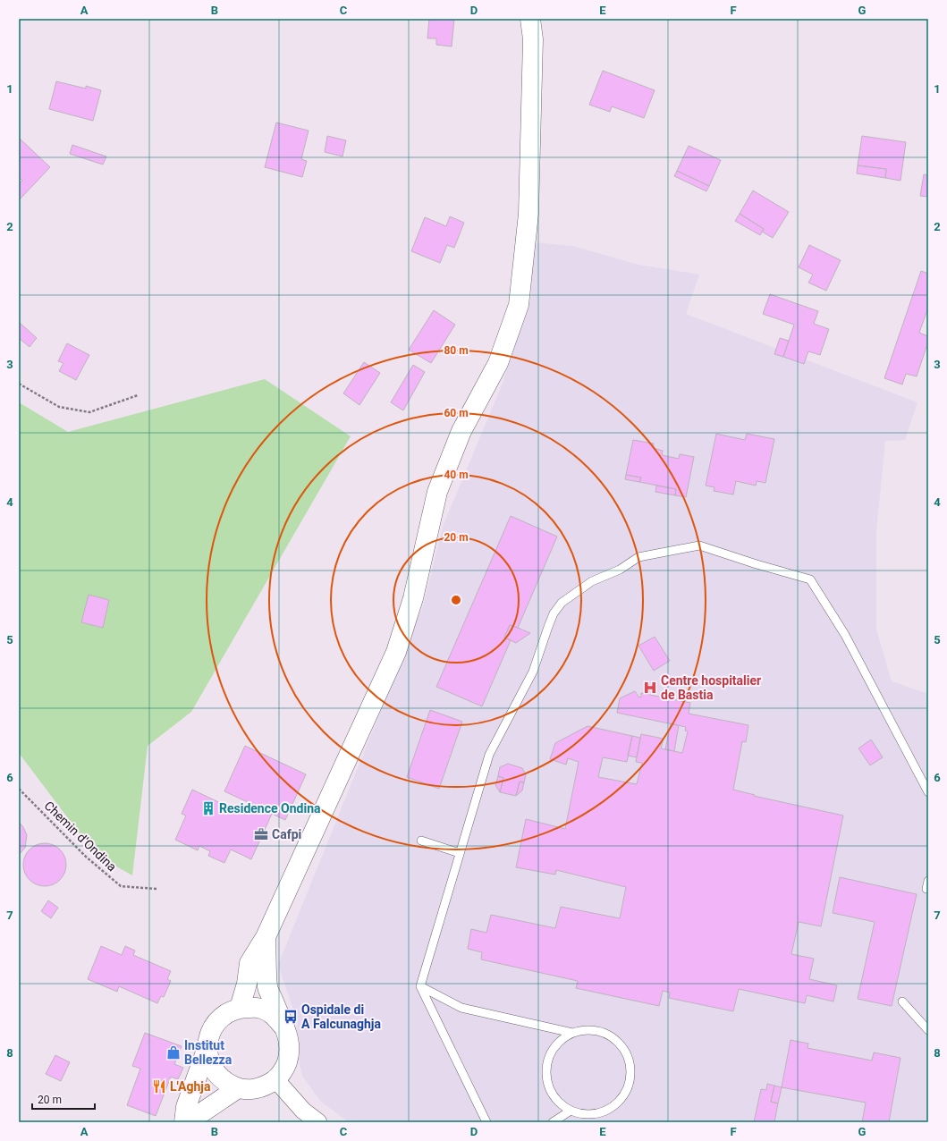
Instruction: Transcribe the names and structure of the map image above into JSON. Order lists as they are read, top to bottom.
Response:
{
  "streets": {
    "path": ["Chemin d'Ondina"]
  },
  "places": {
    "hospital": ["Centre hospitalier de Bastia"],
    "building": ["Residence Ondina"],
    "office": ["Cafpi"],
    "bus stop": ["Ospidale di A Falcunaghja"],
    "shop": ["Institut Bellezza"],
    "restaurant": ["L'Aghja"]
  },
  "scale_bar": "20 m",
  "grid": {
    "columns": [
      "A",
      "B",
      "C",
      "D",
      "E",
      "F",
      "G"
    ],
    "rows": [
      "1",
      "2",
      "3",
      "4",
      "5",
      "6",
      "7",
      "8"
    ]
  },
  "rings": [
    "80 m",
    "60 m",
    "40 m",
    "20 m"
  ]
}
